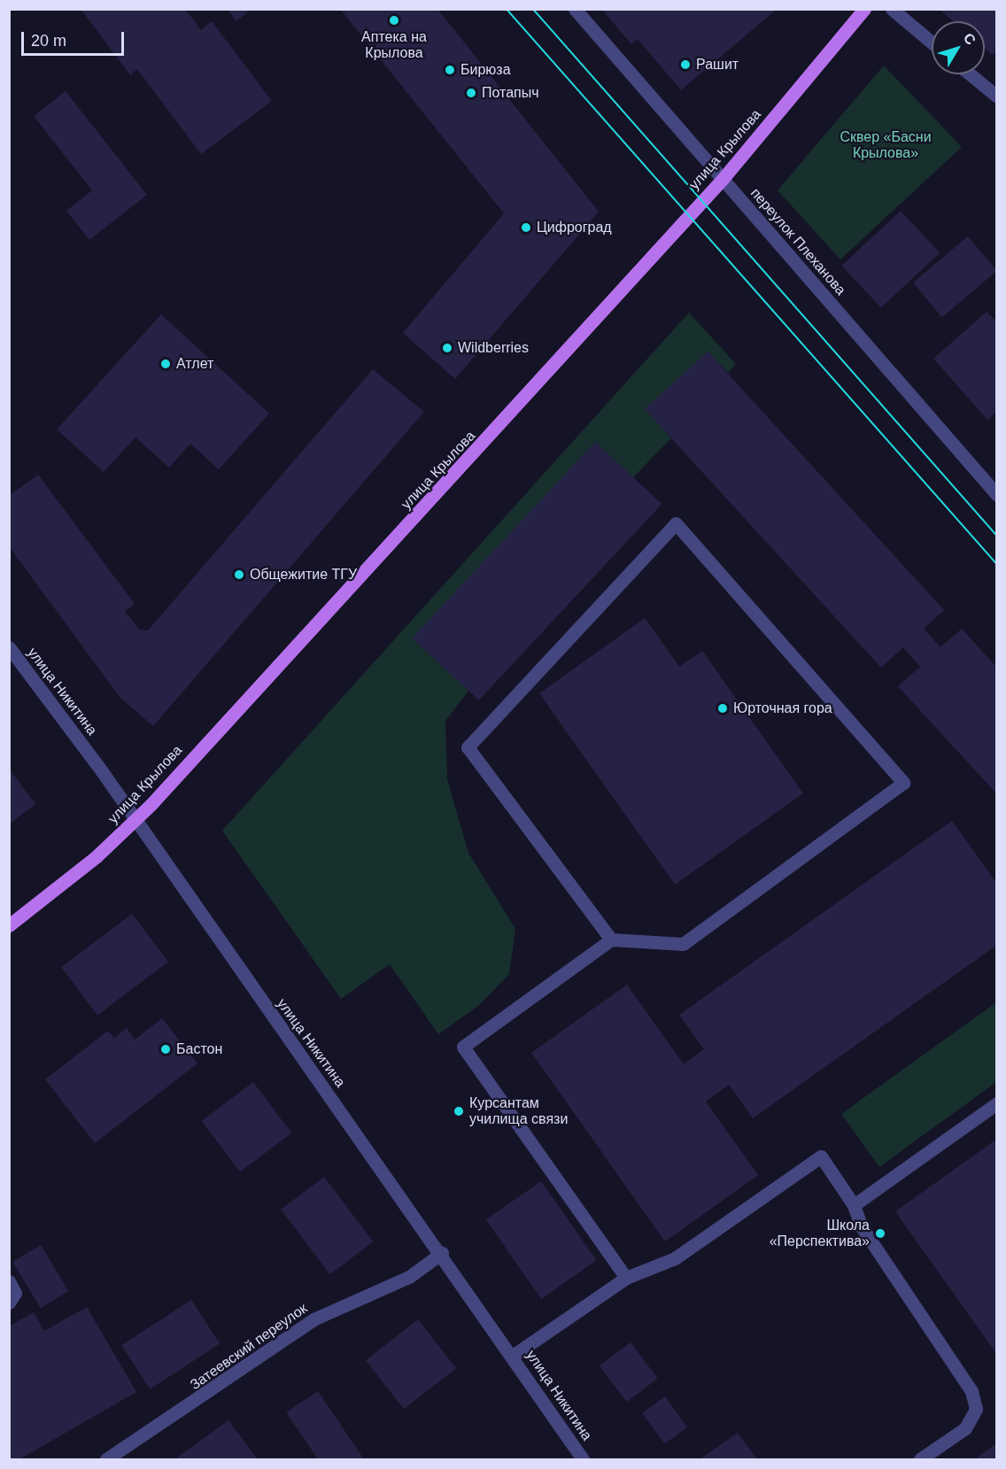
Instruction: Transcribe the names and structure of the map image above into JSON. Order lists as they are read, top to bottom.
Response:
{
  "streets": {
    "main road": ["улица Крылова"],
    "street": ["переулок Плеханова", "улица Никитина", "Затеевский переулок"]
  },
  "crossings": [
    ["улица Крылова", "переулок Плеханова"],
    ["улица Крылова", "улица Никитина"],
    ["улица Никитина", "Затеевский переулок"]
  ],
  "parks": ["Сквер «Басни Крылова»"],
  "places": [
    "Аптека на Крылова",
    "Рашит",
    "Бирюза",
    "Потапыч",
    "Цифроград",
    "Wildberries",
    "Атлет",
    "Общежитие ТГУ",
    "Юрточная гора",
    "Бастон",
    "Курсантам училища связи",
    "Школа «Перспектива»"
  ],
  "scale_bar": "20 m",
  "north": "top right"
}
